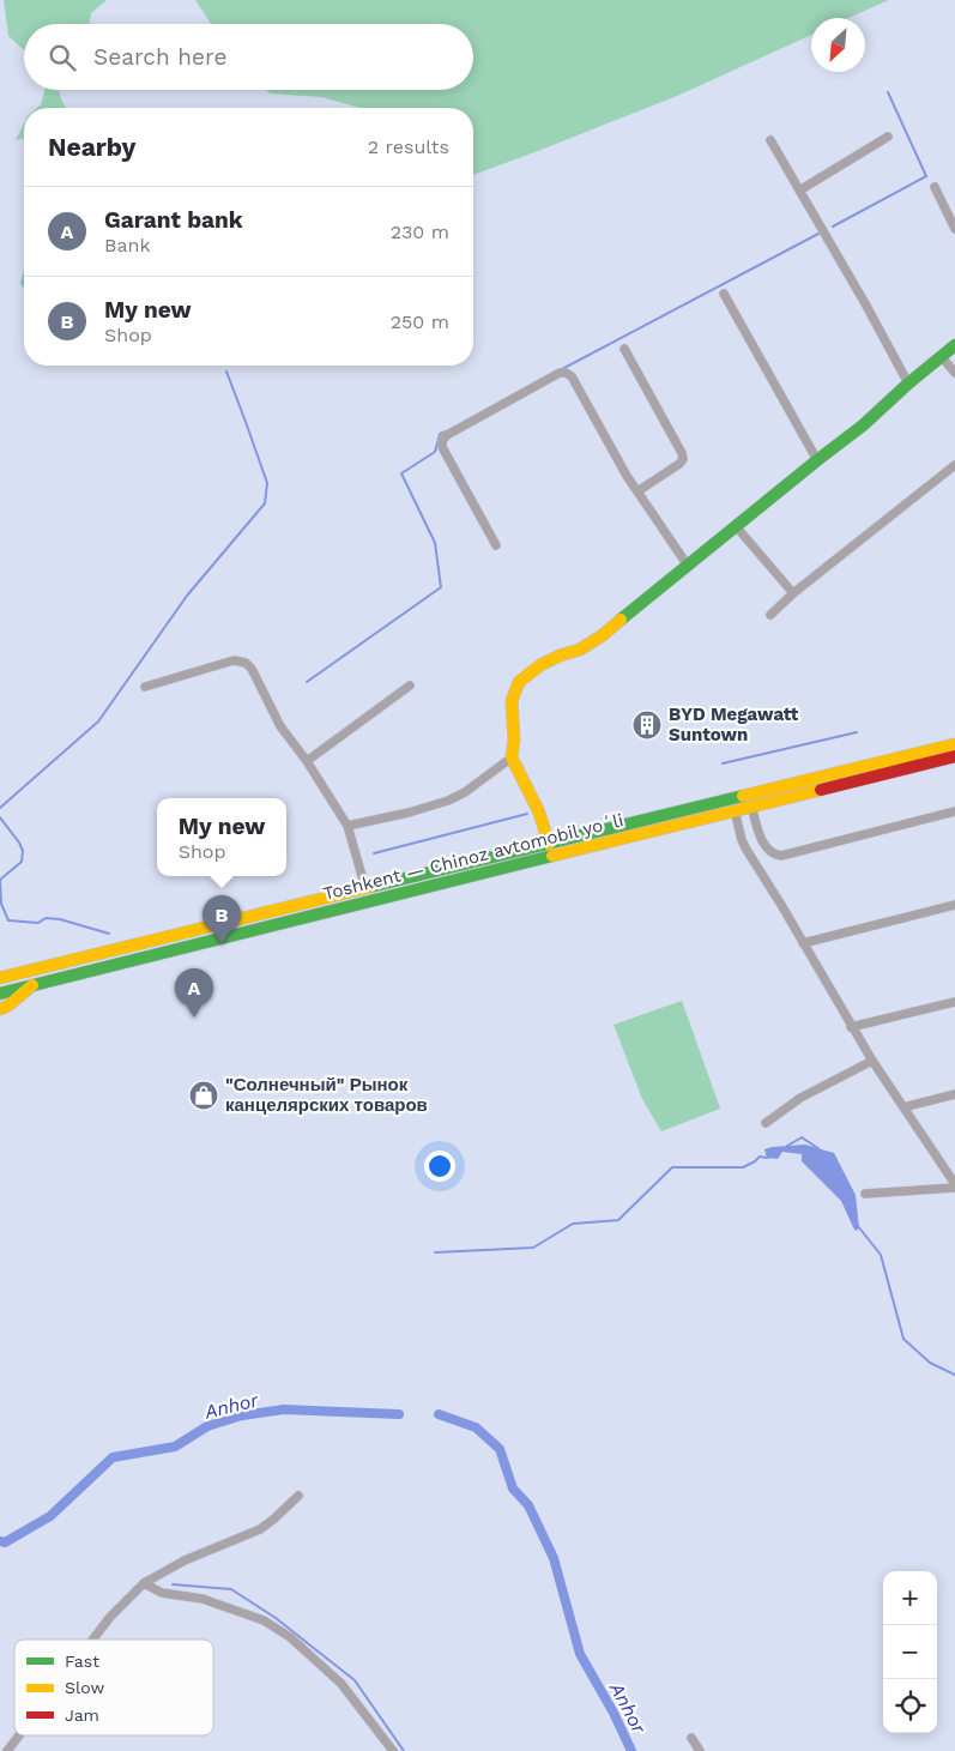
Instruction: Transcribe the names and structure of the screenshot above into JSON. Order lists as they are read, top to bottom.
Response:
{
  "streets": {
    "main road": ["Toshkent — Chinoz avtomobil yoʻli"]
  },
  "water": ["Anhor"],
  "places": {
    "building": ["BYD Megawatt Suntown"],
    "shop": ["\"Солнечный\" Рынок канцелярских товаров"]
  },
  "legend": ["Fast", "Slow", "Jam"],
  "north": "bottom left",
  "page": {
    "search": "Search here",
    "heading": ["Nearby", "2 results"],
    "list": [
      {
        "mark": "A",
        "name": "Garant bank",
        "note": "Bank",
        "value": "230 m"
      },
      {
        "mark": "B",
        "name": "My new",
        "note": "Shop",
        "value": "250 m"
      }
    ],
    "popup": ["My new", "Shop"],
    "pins": ["B", "A"],
    "map_buttons": ["+", "−"]
  }
}
